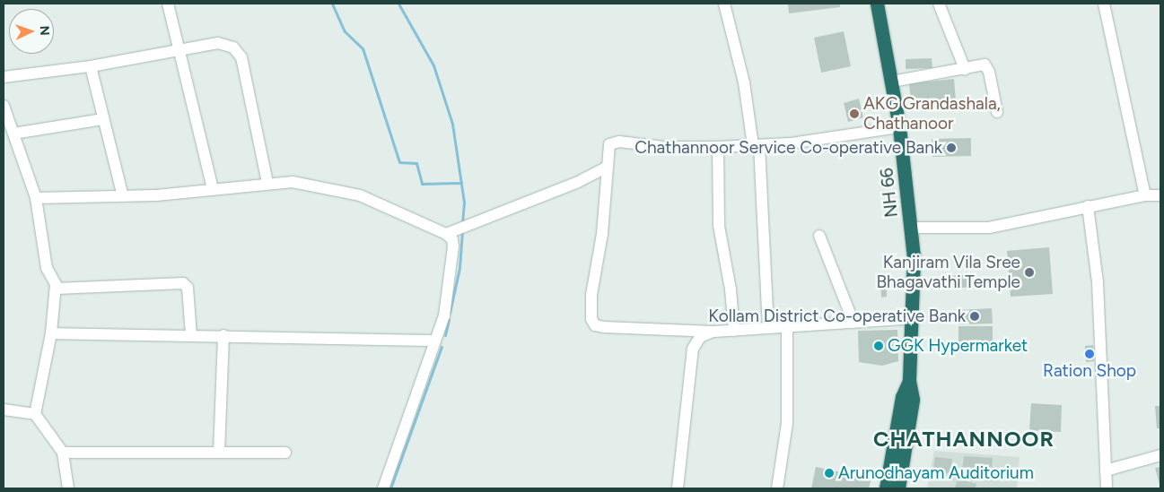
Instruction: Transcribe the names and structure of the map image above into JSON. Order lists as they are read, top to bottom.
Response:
{
  "streets": {
    "highway": ["NH 66"]
  },
  "districts": ["CHATHANNOOR"],
  "places": [
    "AKG Grandashala, Chathanoor",
    "Chathannoor Service Co-operative Bank",
    "Kanjiram Vila Sree Bhagavathi Temple",
    "Kollam District Co-operative Bank",
    "GGK Hypermarket",
    "Ration Shop",
    "Arunodhayam Auditorium"
  ],
  "north": "right"
}
